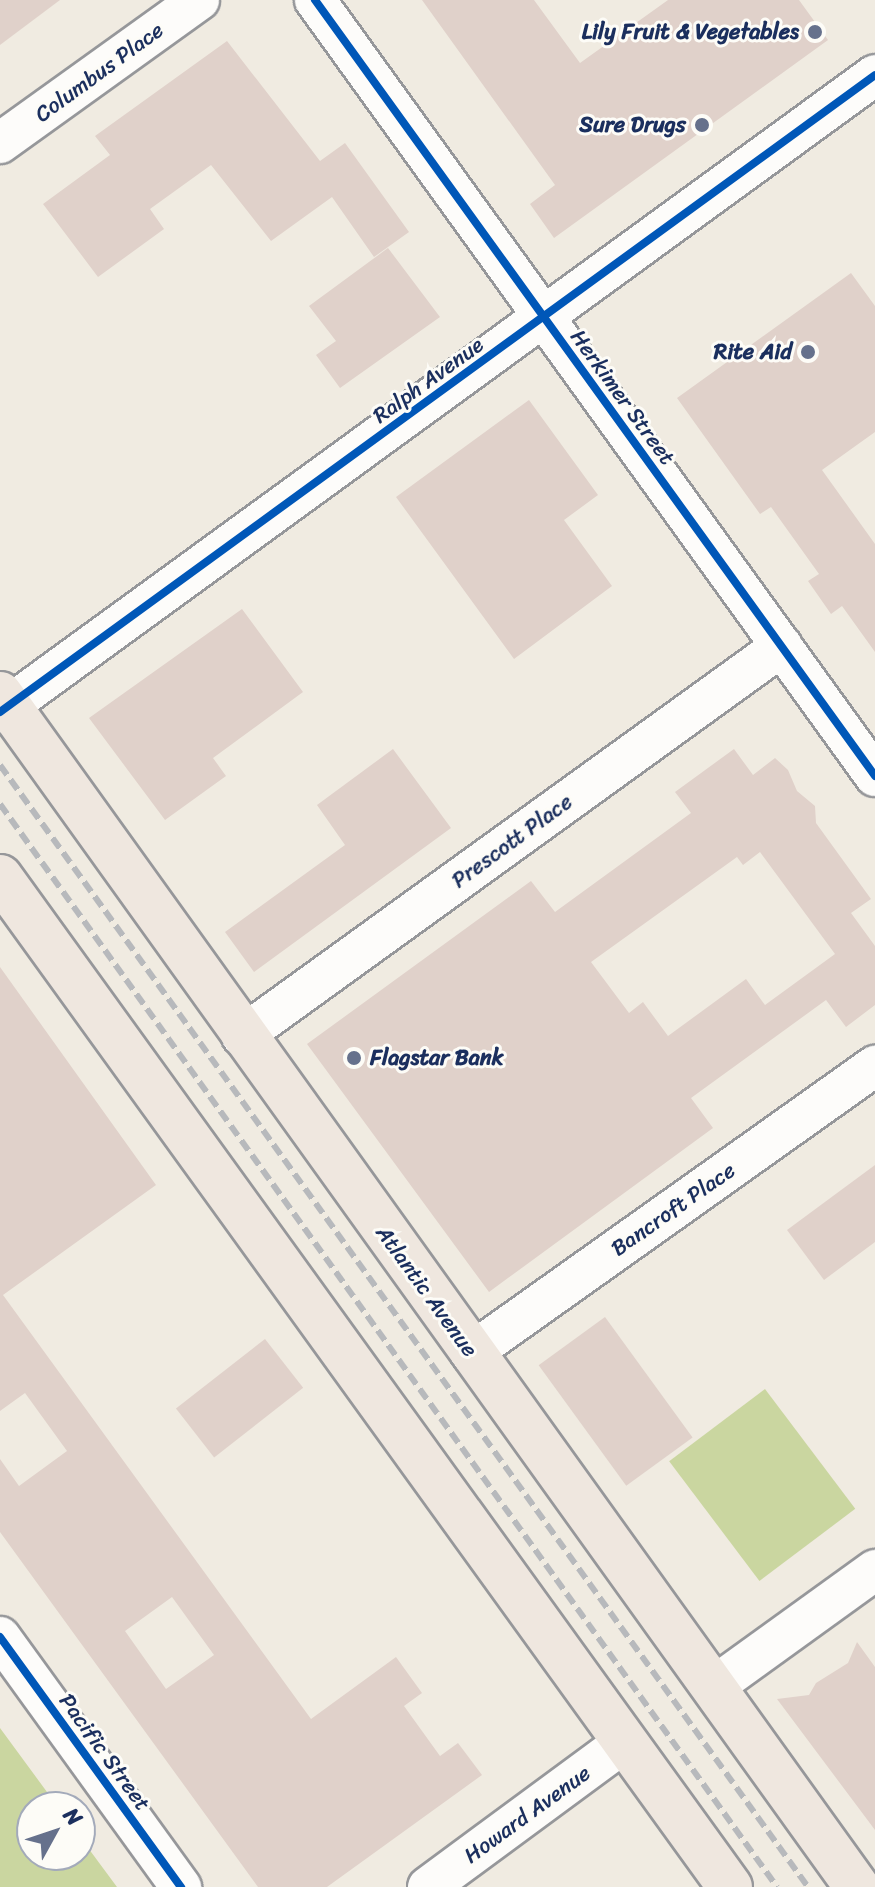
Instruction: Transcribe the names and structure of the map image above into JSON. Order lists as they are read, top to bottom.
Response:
{
  "streets": {
    "main road": ["Atlantic Avenue"],
    "street": [
      "Columbus Place",
      "Ralph Avenue",
      "Herkimer Street",
      "Prescott Place",
      "Bancroft Place",
      "Pacific Street",
      "Howard Avenue"
    ]
  },
  "crossings": [
    ["Ralph Avenue", "Herkimer Street"],
    ["Ralph Avenue", "Atlantic Avenue"],
    ["Herkimer Street", "Prescott Place"],
    ["Prescott Place", "Atlantic Avenue"],
    ["Bancroft Place", "Atlantic Avenue"]
  ],
  "places": [
    "Lily Fruit & Vegetables",
    "Sure Drugs",
    "Rite Aid",
    "Flagstar Bank"
  ],
  "north": "top right"
}
